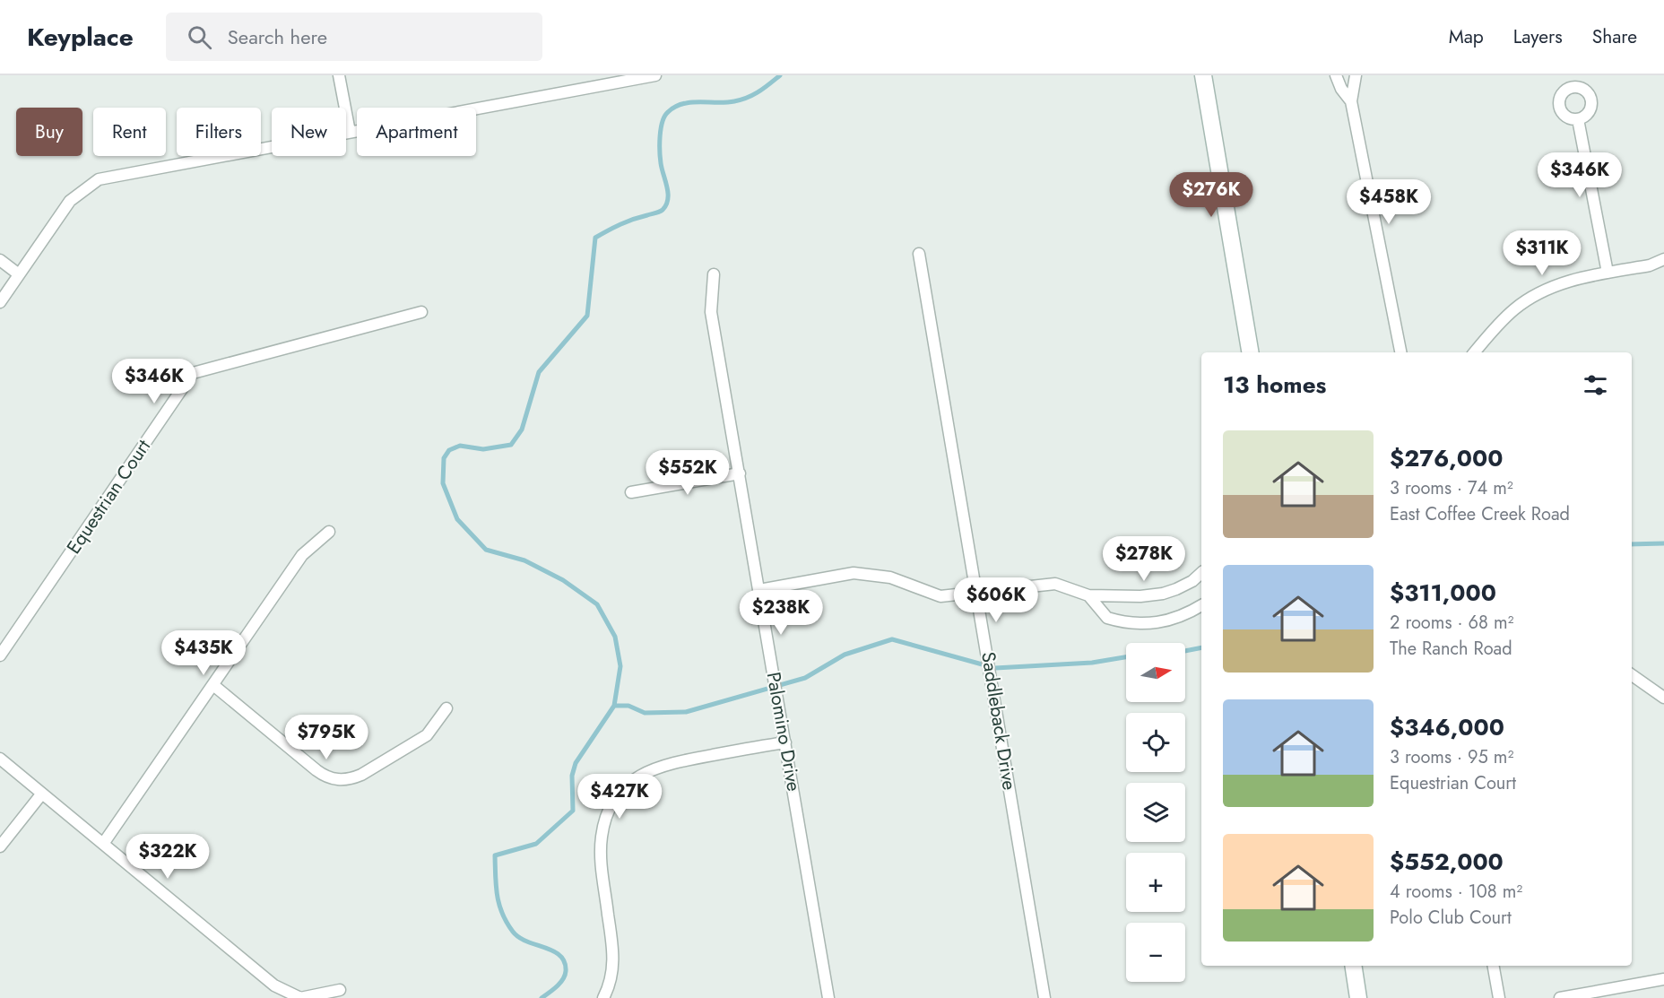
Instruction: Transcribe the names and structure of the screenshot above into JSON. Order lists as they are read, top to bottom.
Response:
{
  "streets": {
    "street": ["Equestrian Court", "Saddleback Drive", "Palomino Drive"]
  },
  "north": "right",
  "page": {
    "header": "Keyplace",
    "search": "Search here",
    "nav": ["Map", "Layers", "Share"],
    "chip": [
      "Buy",
      "Rent",
      "Filters",
      "New",
      "Apartment"
    ],
    "price": [
      "$346K",
      "$276K",
      "$458K",
      "$311K",
      "$346K",
      "$552K",
      "$278K",
      "$606K",
      "$238K",
      "$435K",
      "$795K",
      "$427K",
      "$322K"
    ],
    "heading": "13 homes",
    "list": [
      {
        "name": "$276,000",
        "note": "3 rooms · 74 m² · East Coffee Creek Road"
      },
      {
        "name": "$311,000",
        "note": "2 rooms · 68 m² · The Ranch Road"
      },
      {
        "name": "$346,000",
        "note": "3 rooms · 95 m² · Equestrian Court"
      },
      {
        "name": "$552,000",
        "note": "4 rooms · 108 m² · Polo Club Court"
      }
    ],
    "map_buttons": ["+", "−"]
  }
}
